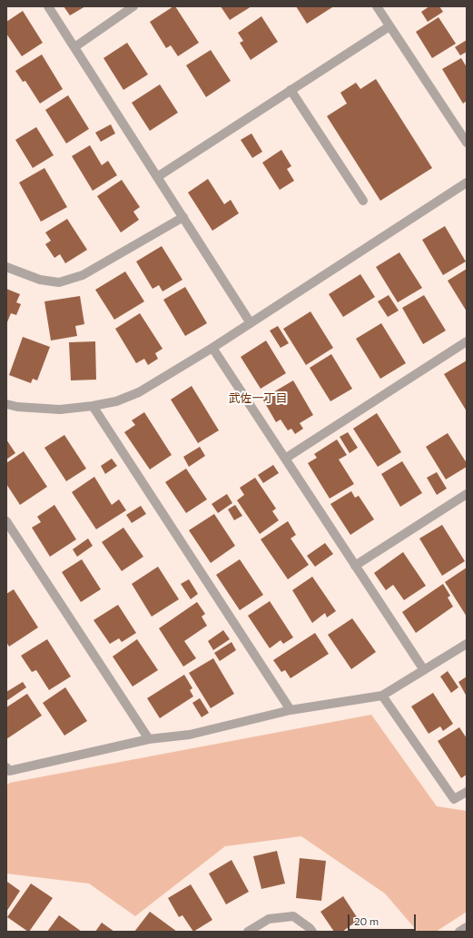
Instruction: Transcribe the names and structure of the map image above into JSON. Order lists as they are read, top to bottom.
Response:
{
  "districts": ["武佐一丁目"],
  "scale_bar": "20 m"
}
